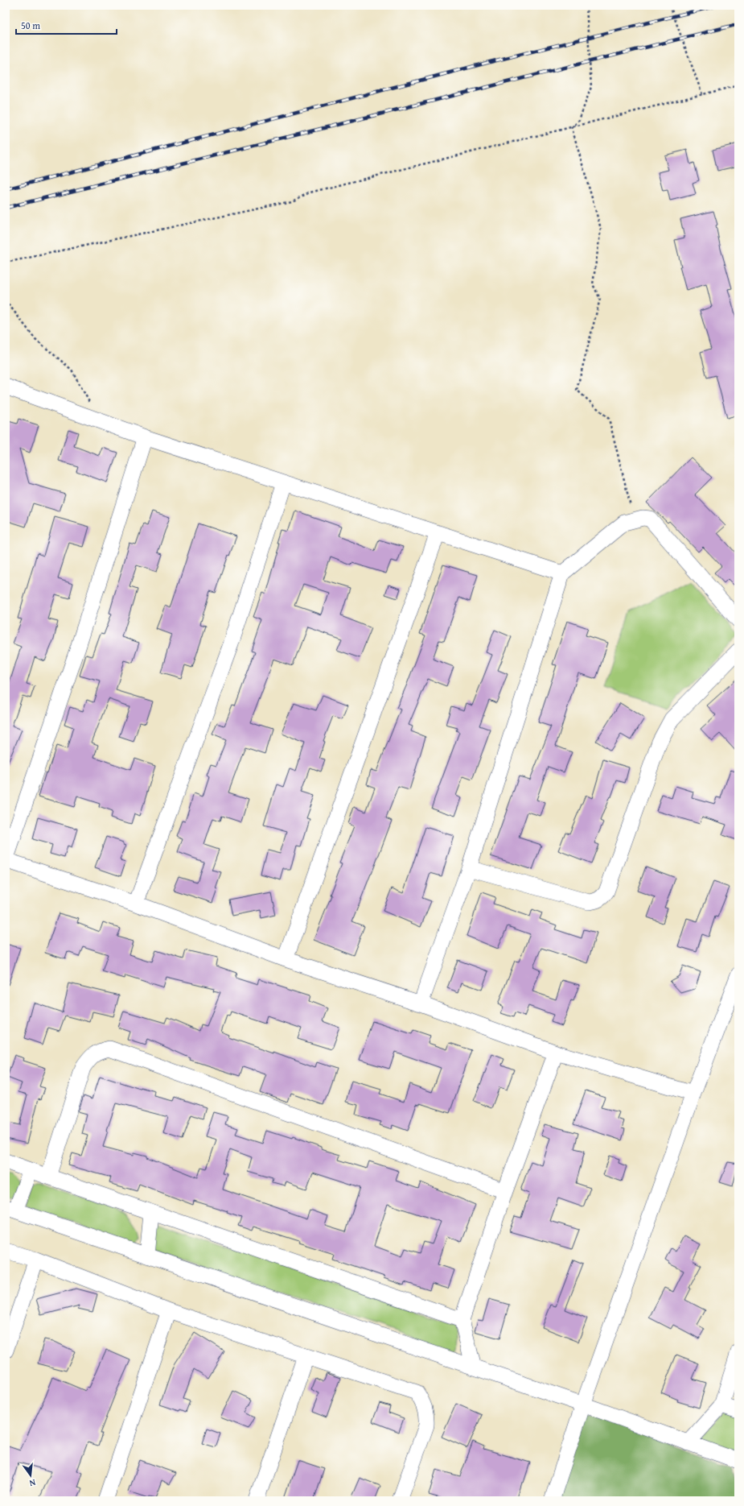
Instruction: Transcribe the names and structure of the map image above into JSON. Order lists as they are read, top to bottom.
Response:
{
  "scale_bar": "50 m",
  "north": "bottom"
}
